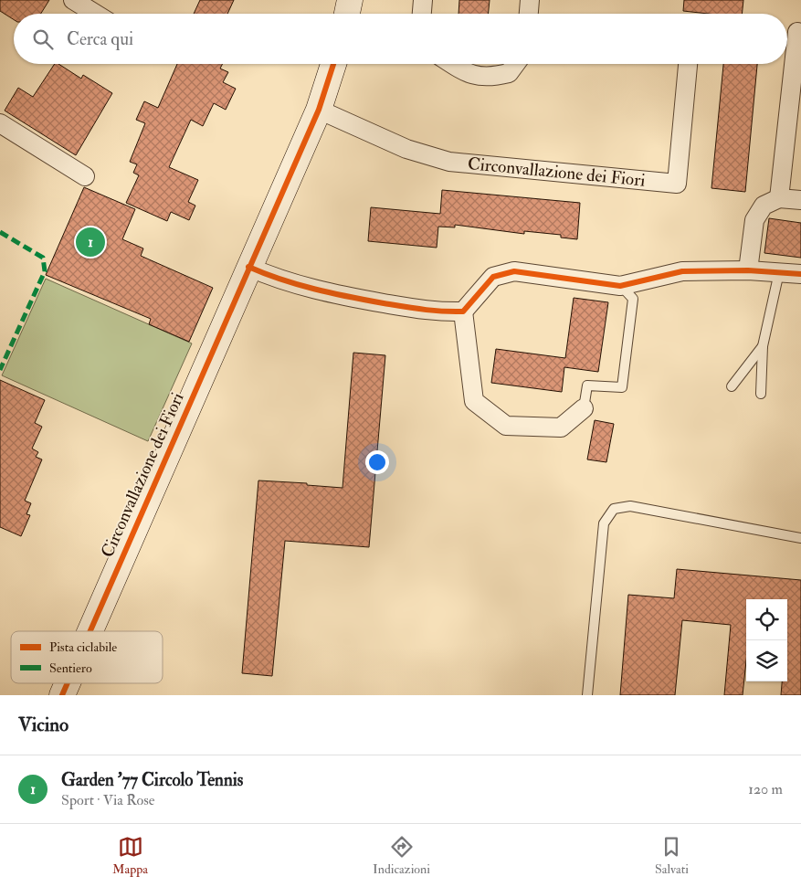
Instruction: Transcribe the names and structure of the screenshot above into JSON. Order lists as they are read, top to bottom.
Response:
{
  "streets": {
    "street": ["Circonvallazione dei Fiori"]
  },
  "legend": ["Pista ciclabile", "Sentiero"],
  "page": {
    "search": "Cerca qui",
    "pins": "1",
    "heading": "Vicino",
    "list": [
      {
        "mark": "1",
        "name": "Garden '77 Circolo Tennis",
        "note": "Sport · Via Rose",
        "value": "120 m"
      }
    ],
    "nav": ["Mappa", "Indicazioni", "Salvati"]
  }
}
